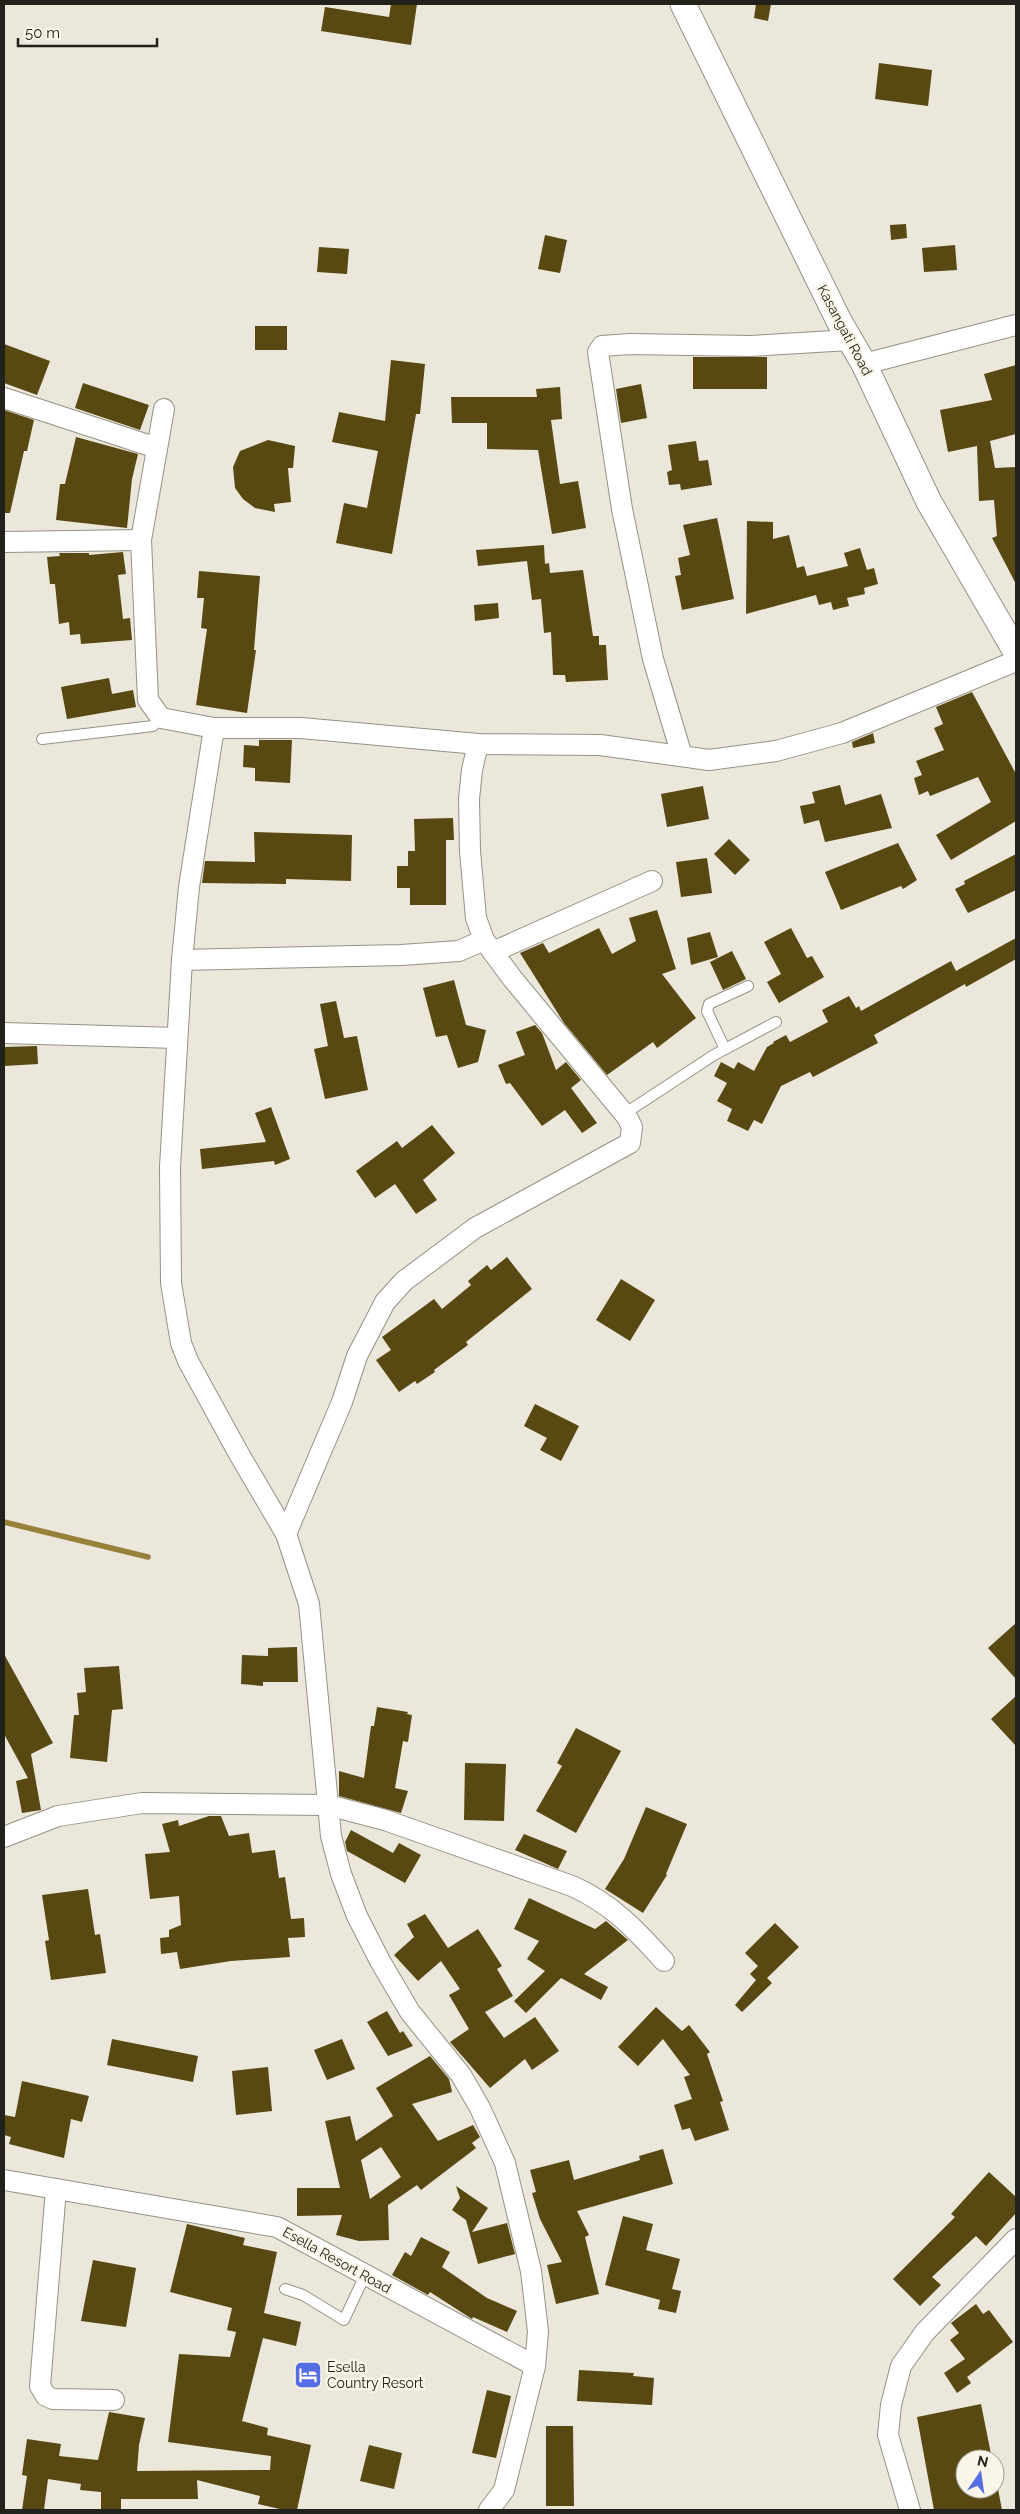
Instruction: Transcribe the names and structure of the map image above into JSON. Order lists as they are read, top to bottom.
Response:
{
  "streets": {
    "street": ["Kasangati Road", "Esella Resort Road"]
  },
  "places": {
    "hotel": ["Esella Country Resort"]
  },
  "scale_bar": "50 m",
  "north": "top"
}
